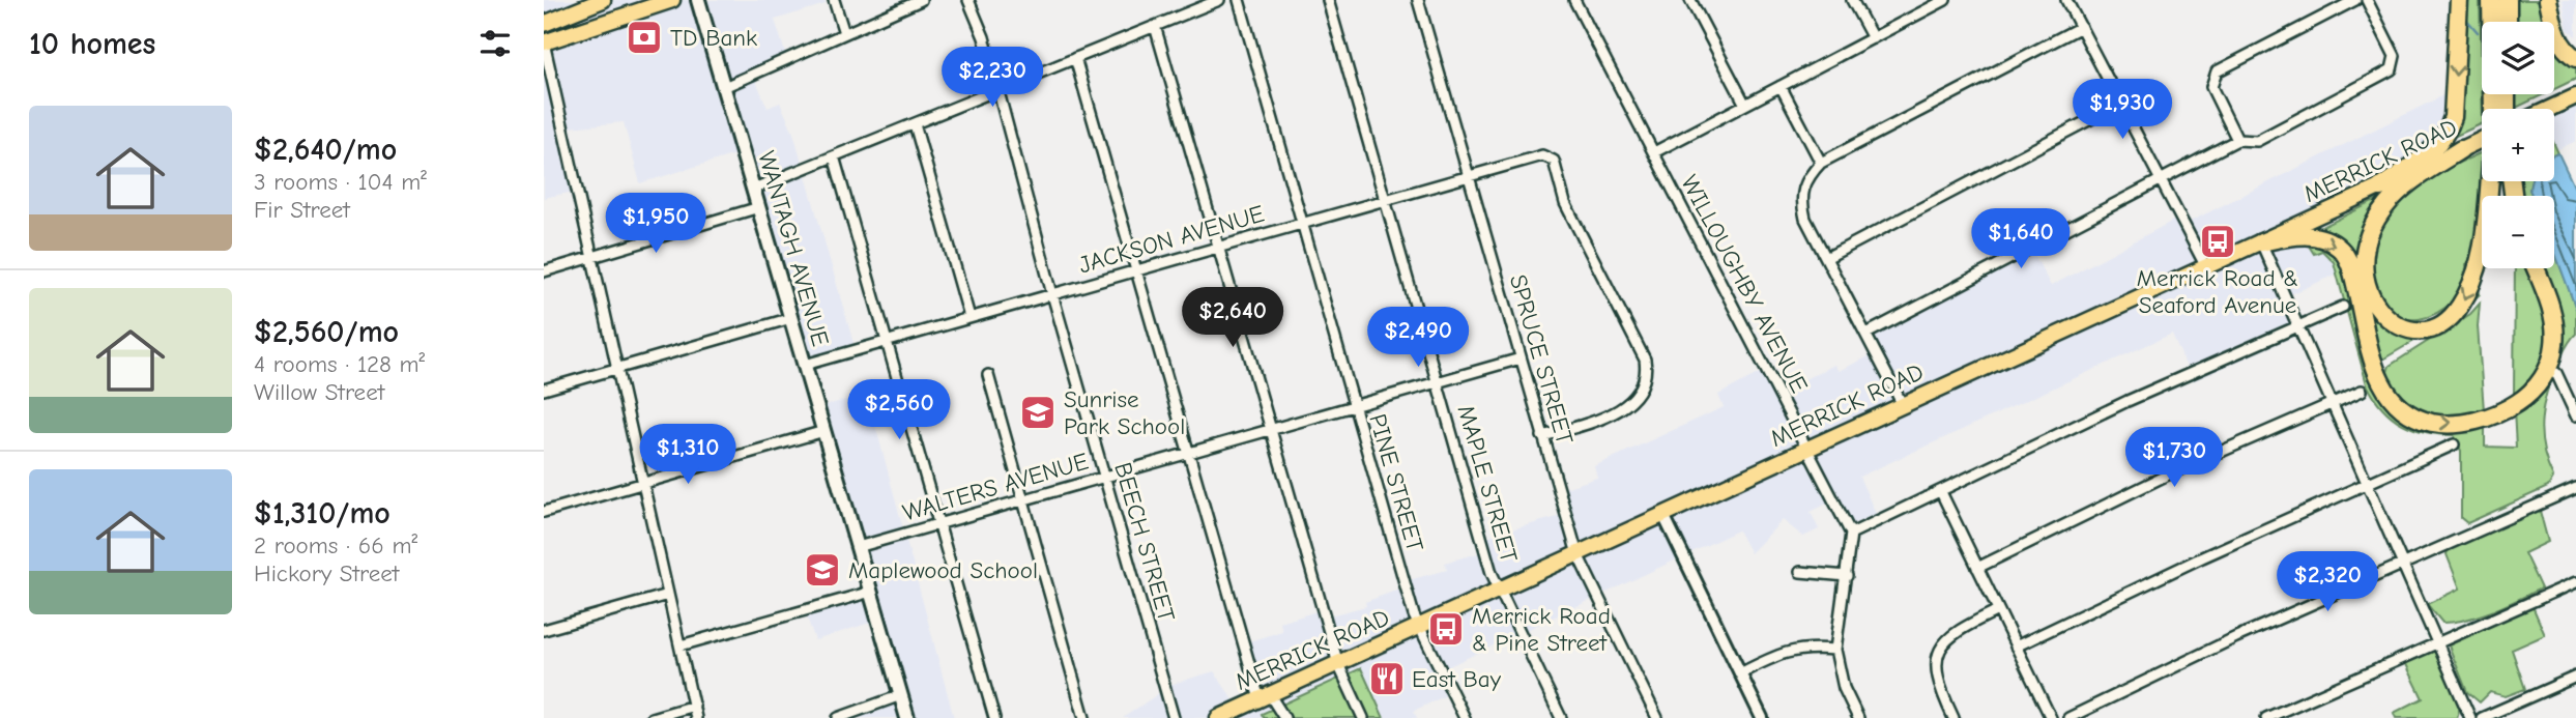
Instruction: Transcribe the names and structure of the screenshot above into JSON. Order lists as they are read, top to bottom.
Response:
{
  "streets": {
    "main road": ["MERRICK ROAD", "WANTAGH AVENUE"],
    "street": [
      "JACKSON AVENUE",
      "WILLOUGHBY AVENUE",
      "SPRUCE STREET",
      "PINE STREET",
      "MAPLE STREET",
      "WALTERS AVENUE",
      "BEECH STREET"
    ]
  },
  "crossings": [
    ["MERRICK ROAD", "WILLOUGHBY AVENUE"],
    ["MERRICK ROAD", "SPRUCE STREET"],
    ["MERRICK ROAD", "PINE STREET"],
    ["MERRICK ROAD", "MAPLE STREET"],
    ["JACKSON AVENUE", "WANTAGH AVENUE"],
    ["JACKSON AVENUE", "SPRUCE STREET"],
    ["JACKSON AVENUE", "PINE STREET"],
    ["JACKSON AVENUE", "MAPLE STREET"],
    ["JACKSON AVENUE", "BEECH STREET"],
    ["WANTAGH AVENUE", "WALTERS AVENUE"],
    ["SPRUCE STREET", "WALTERS AVENUE"],
    ["PINE STREET", "WALTERS AVENUE"],
    ["MAPLE STREET", "WALTERS AVENUE"],
    ["WALTERS AVENUE", "BEECH STREET"]
  ],
  "places": {
    "bank": ["TD Bank"],
    "bus stop": ["Merrick Road & Seaford Avenue", "Merrick Road & Pine Street"],
    "school or university": ["Sunrise Park School", "Maplewood School"],
    "restaurant": ["East Bay"]
  },
  "page": {
    "heading": "10 homes",
    "map_buttons": ["+", "−"],
    "price": [
      "$2,230",
      "$1,930",
      "$1,950",
      "$1,640",
      "$2,640",
      "$2,490",
      "$2,560",
      "$1,310",
      "$1,730",
      "$2,320"
    ],
    "list": [
      {
        "name": "$2,640/mo",
        "note": "3 rooms · 104 m² · Fir Street"
      },
      {
        "name": "$2,560/mo",
        "note": "4 rooms · 128 m² · Willow Street"
      },
      {
        "name": "$1,310/mo",
        "note": "2 rooms · 66 m² · Hickory Street"
      }
    ]
  }
}
